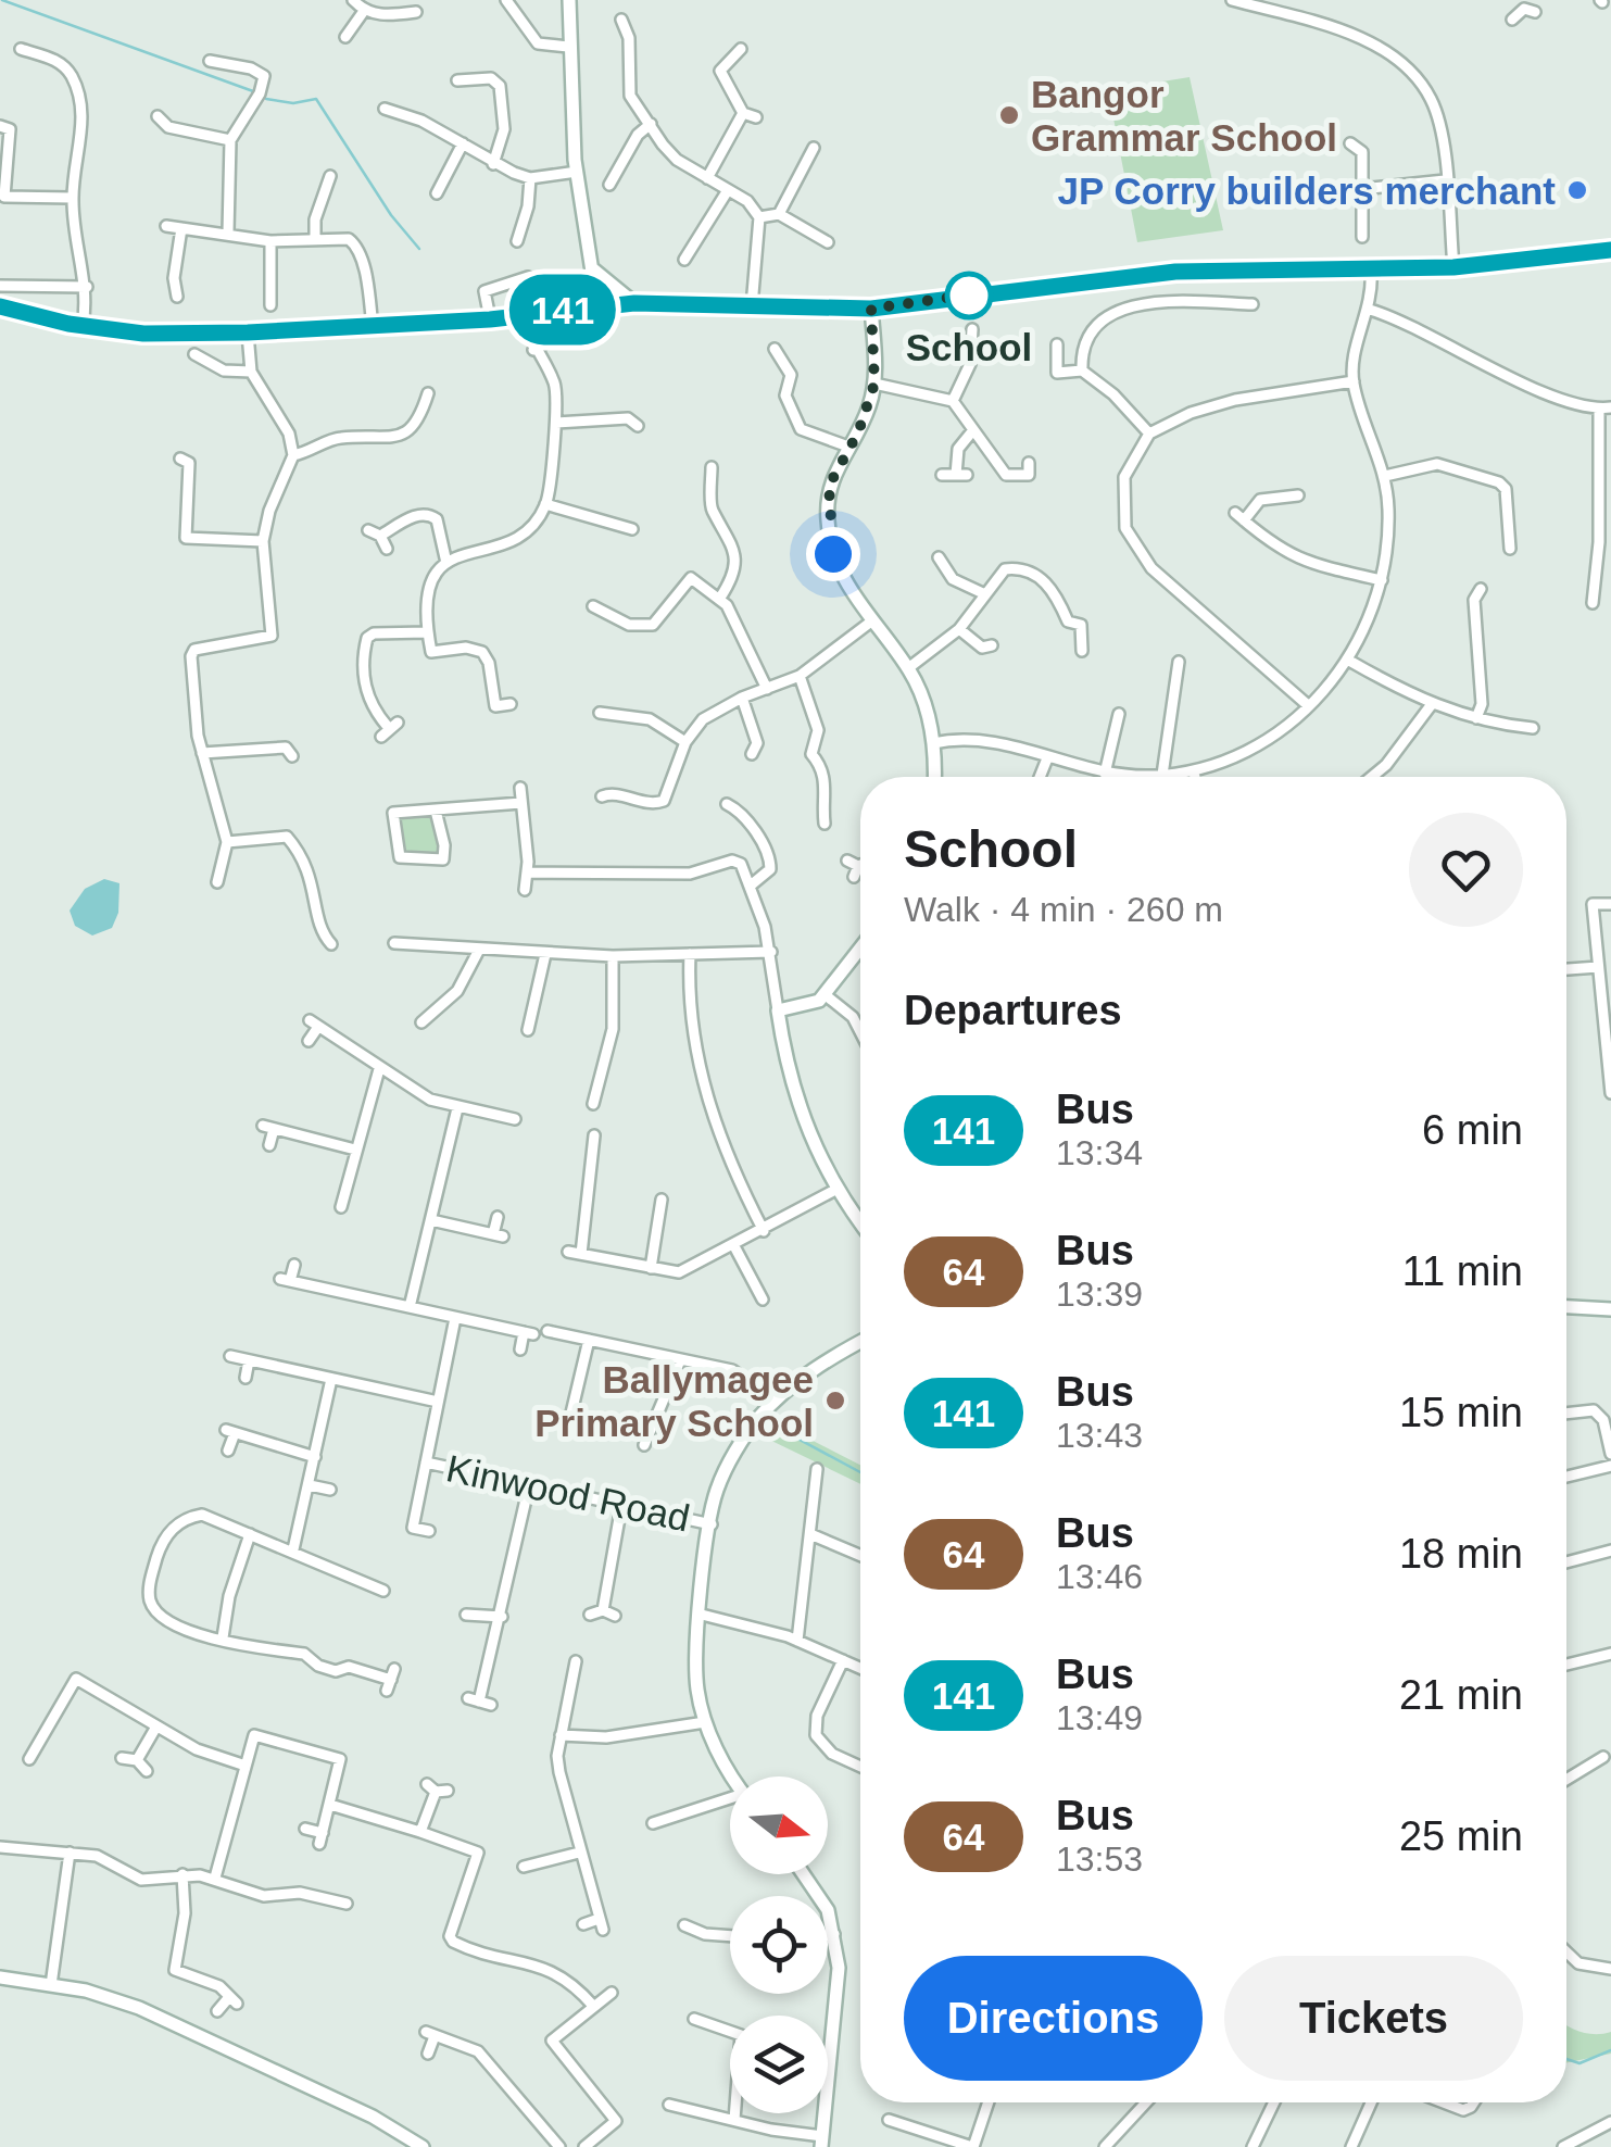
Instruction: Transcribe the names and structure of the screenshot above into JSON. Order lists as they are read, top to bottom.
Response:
{
  "streets": {
    "street": ["Kinwood Road"]
  },
  "places": [
    "Bangor Grammar School",
    "JP Corry builders merchant",
    "School",
    "Ballymagee Primary School"
  ],
  "lines": ["bus line 141"],
  "north": "right",
  "page": {
    "on_map": "141",
    "heading": [
      ["School", "Walk · 4 min · 260 m"],
      "Departures"
    ],
    "list": [
      {
        "mark": "141",
        "name": "Bus",
        "note": "13:34",
        "value": "6 min"
      },
      {
        "mark": "64",
        "name": "Bus",
        "note": "13:39",
        "value": "11 min"
      },
      {
        "mark": "141",
        "name": "Bus",
        "note": "13:43",
        "value": "15 min"
      },
      {
        "mark": "64",
        "name": "Bus",
        "note": "13:46",
        "value": "18 min"
      },
      {
        "mark": "141",
        "name": "Bus",
        "note": "13:49",
        "value": "21 min"
      },
      {
        "mark": "64",
        "name": "Bus",
        "note": "13:53",
        "value": "25 min"
      }
    ],
    "buttons": ["Directions", "Tickets"]
  }
}
